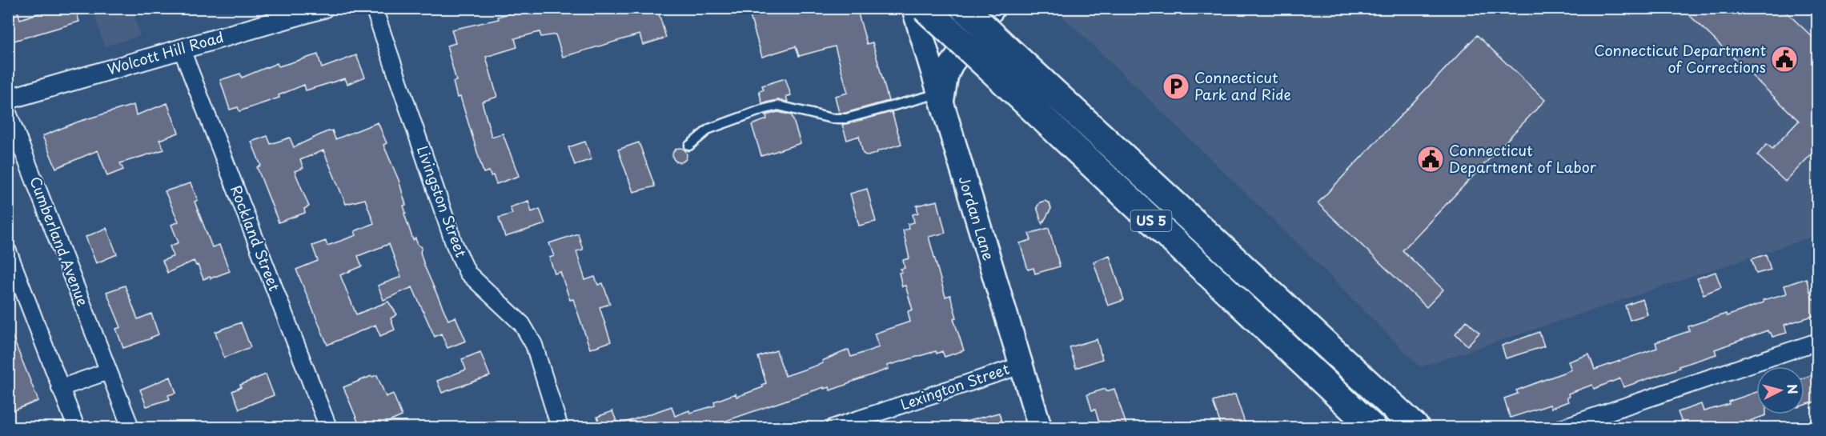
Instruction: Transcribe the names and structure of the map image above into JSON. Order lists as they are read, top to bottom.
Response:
{
  "streets": {
    "highway": ["US 5"],
    "main road": ["Jordan Lane"],
    "street": [
      "Wolcott Hill Road",
      "Livingston Street",
      "Rockland Street",
      "Cumberland Avenue",
      "Lexington Street"
    ]
  },
  "crossings": [
    ["Wolcott Hill Road", "Rockland Street"],
    ["Jordan Lane", "Lexington Street"]
  ],
  "places": {
    "public building": ["Connecticut Department of Corrections", "Connecticut Department of Labor"],
    "parking": ["Connecticut Park and Ride"]
  },
  "north": "right"
}
